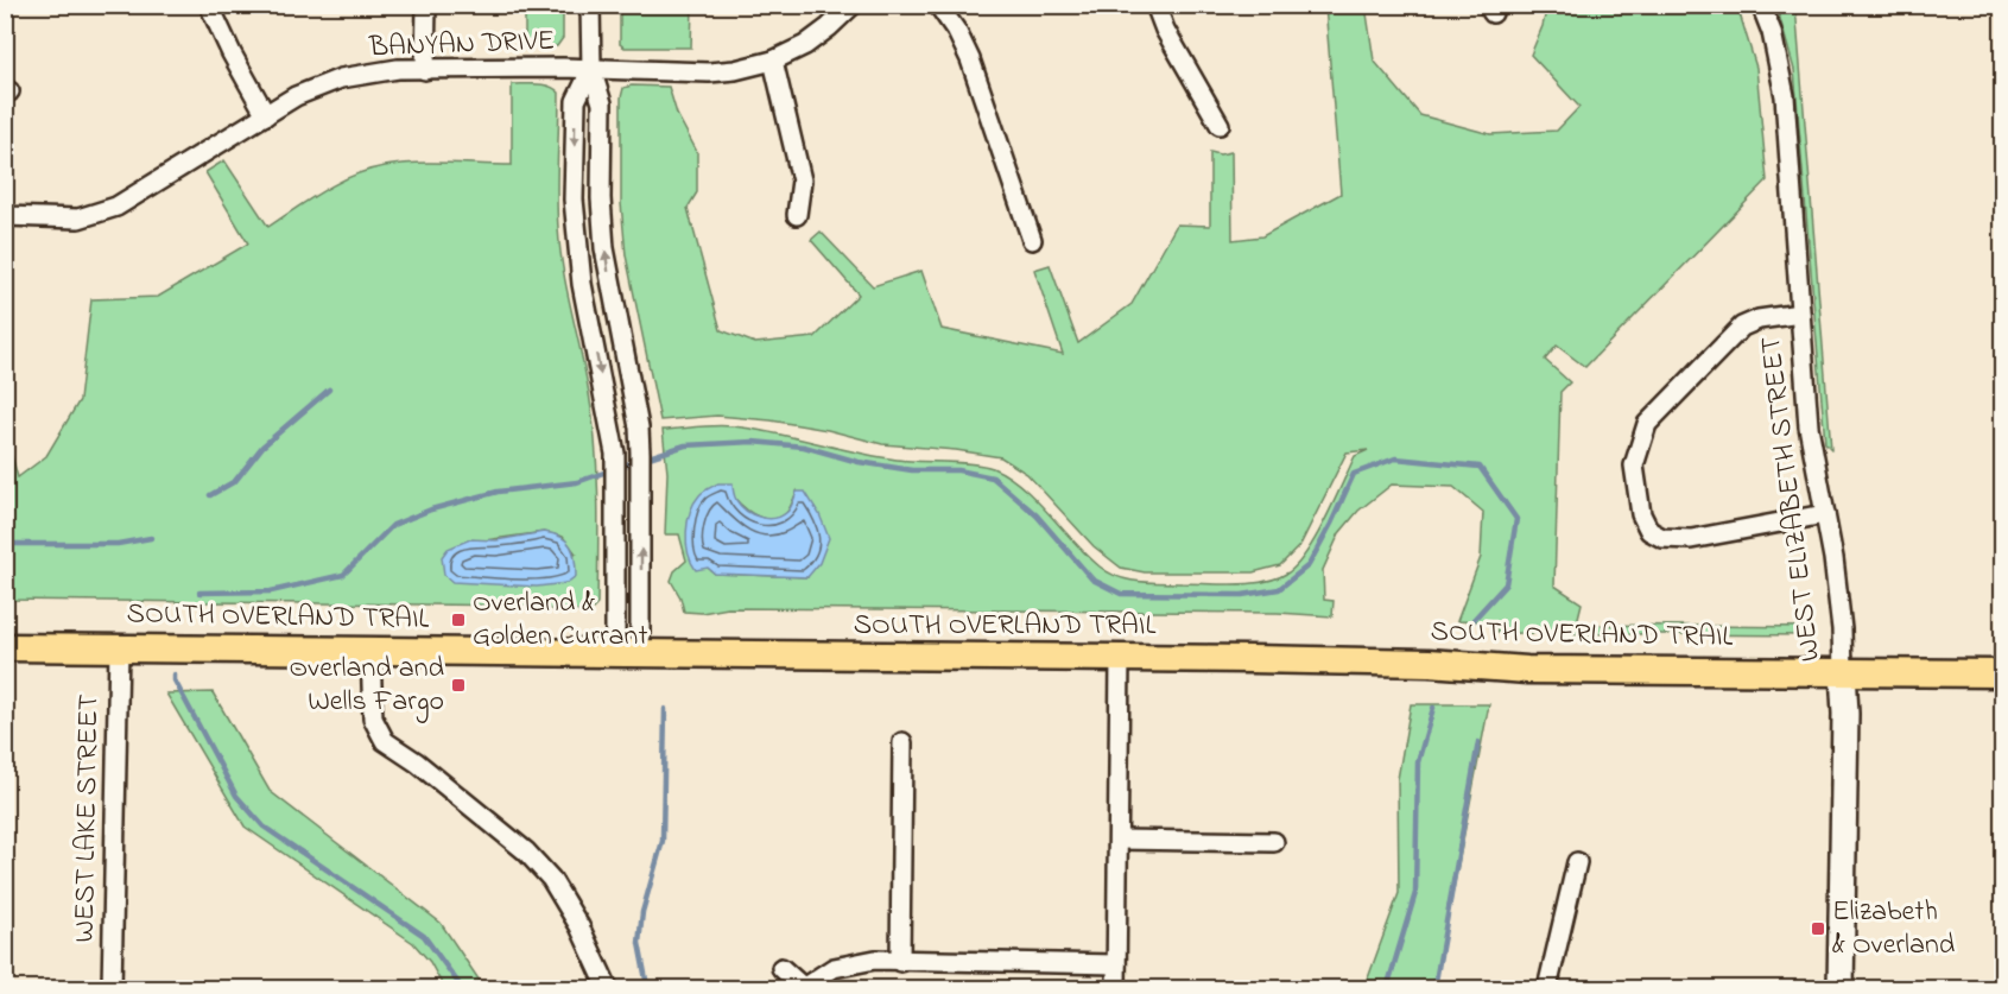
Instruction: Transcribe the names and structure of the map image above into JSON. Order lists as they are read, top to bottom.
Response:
{
  "streets": {
    "main road": ["WEST ELIZABETH STREET", "SOUTH OVERLAND TRAIL"],
    "street": ["BANYAN DRIVE", "WEST LAKE STREET"]
  },
  "crossings": [
    ["WEST ELIZABETH STREET", "SOUTH OVERLAND TRAIL"],
    ["SOUTH OVERLAND TRAIL", "WEST LAKE STREET"]
  ],
  "places": {
    "transit": ["Overland & Golden Currant", "Overland and Wells Fargo", "Elizabeth & Overland"]
  }
}
